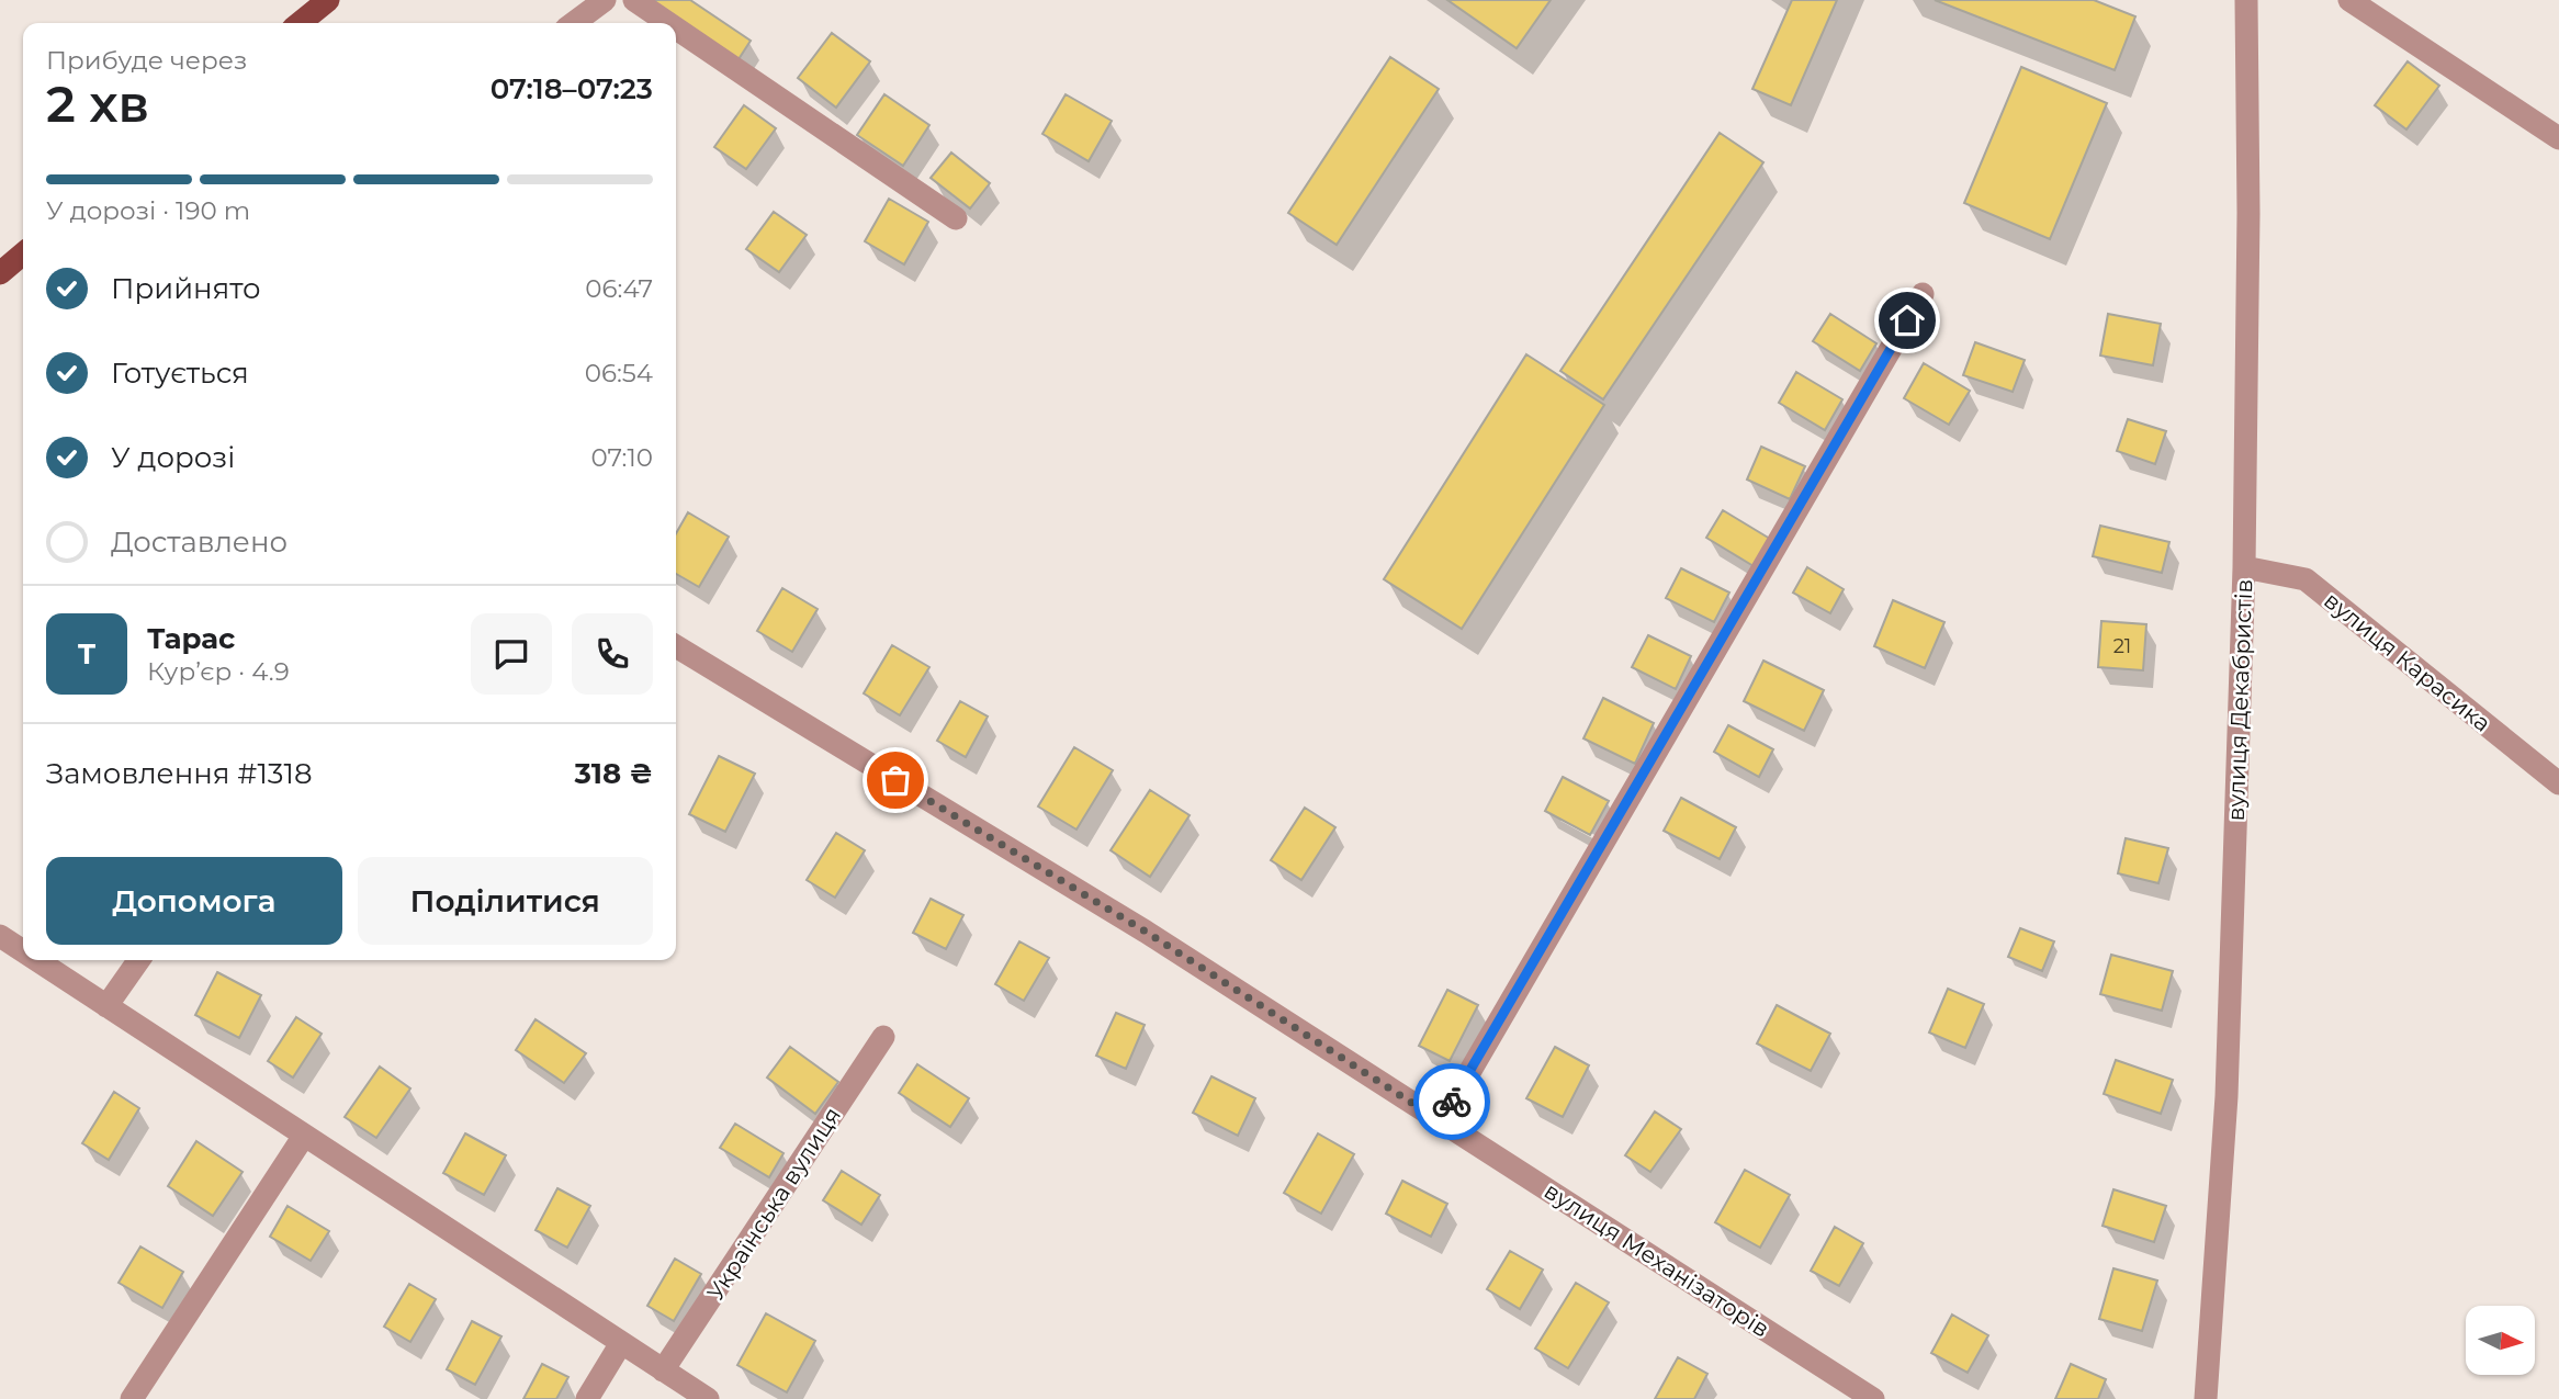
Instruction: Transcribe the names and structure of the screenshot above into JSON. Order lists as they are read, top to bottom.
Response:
{
  "streets": {
    "street": [
      "вулиця Карасика",
      "вулиця Декабристів",
      "Українська вулиця",
      "вулиця Механізаторів"
    ]
  },
  "crossings": [
    ["вулиця Карасика", "вулиця Декабристів"]
  ],
  "house_numbers": ["21"],
  "north": "right",
  "page": {
    "heading": ["2 хв", "Прибуде через", "07:18–07:23"],
    "panel": [
      "Тарас",
      "Кур’єр · 4.9",
      "Замовлення #1318",
      "318 ₴"
    ],
    "bar": "У дорозі · 190 m",
    "list": [
      ["Прийнято", "06:47"],
      ["Готується", "06:54"],
      ["У дорозі", "07:10"],
      "Доставлено"
    ],
    "round": "Т",
    "buttons": ["Допомога", "Поділитися"]
  }
}
